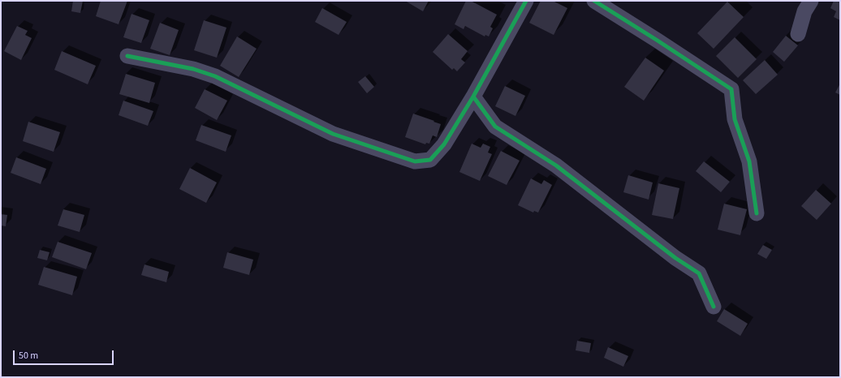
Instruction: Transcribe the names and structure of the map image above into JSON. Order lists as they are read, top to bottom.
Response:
{
  "scale_bar": "50 m"
}
